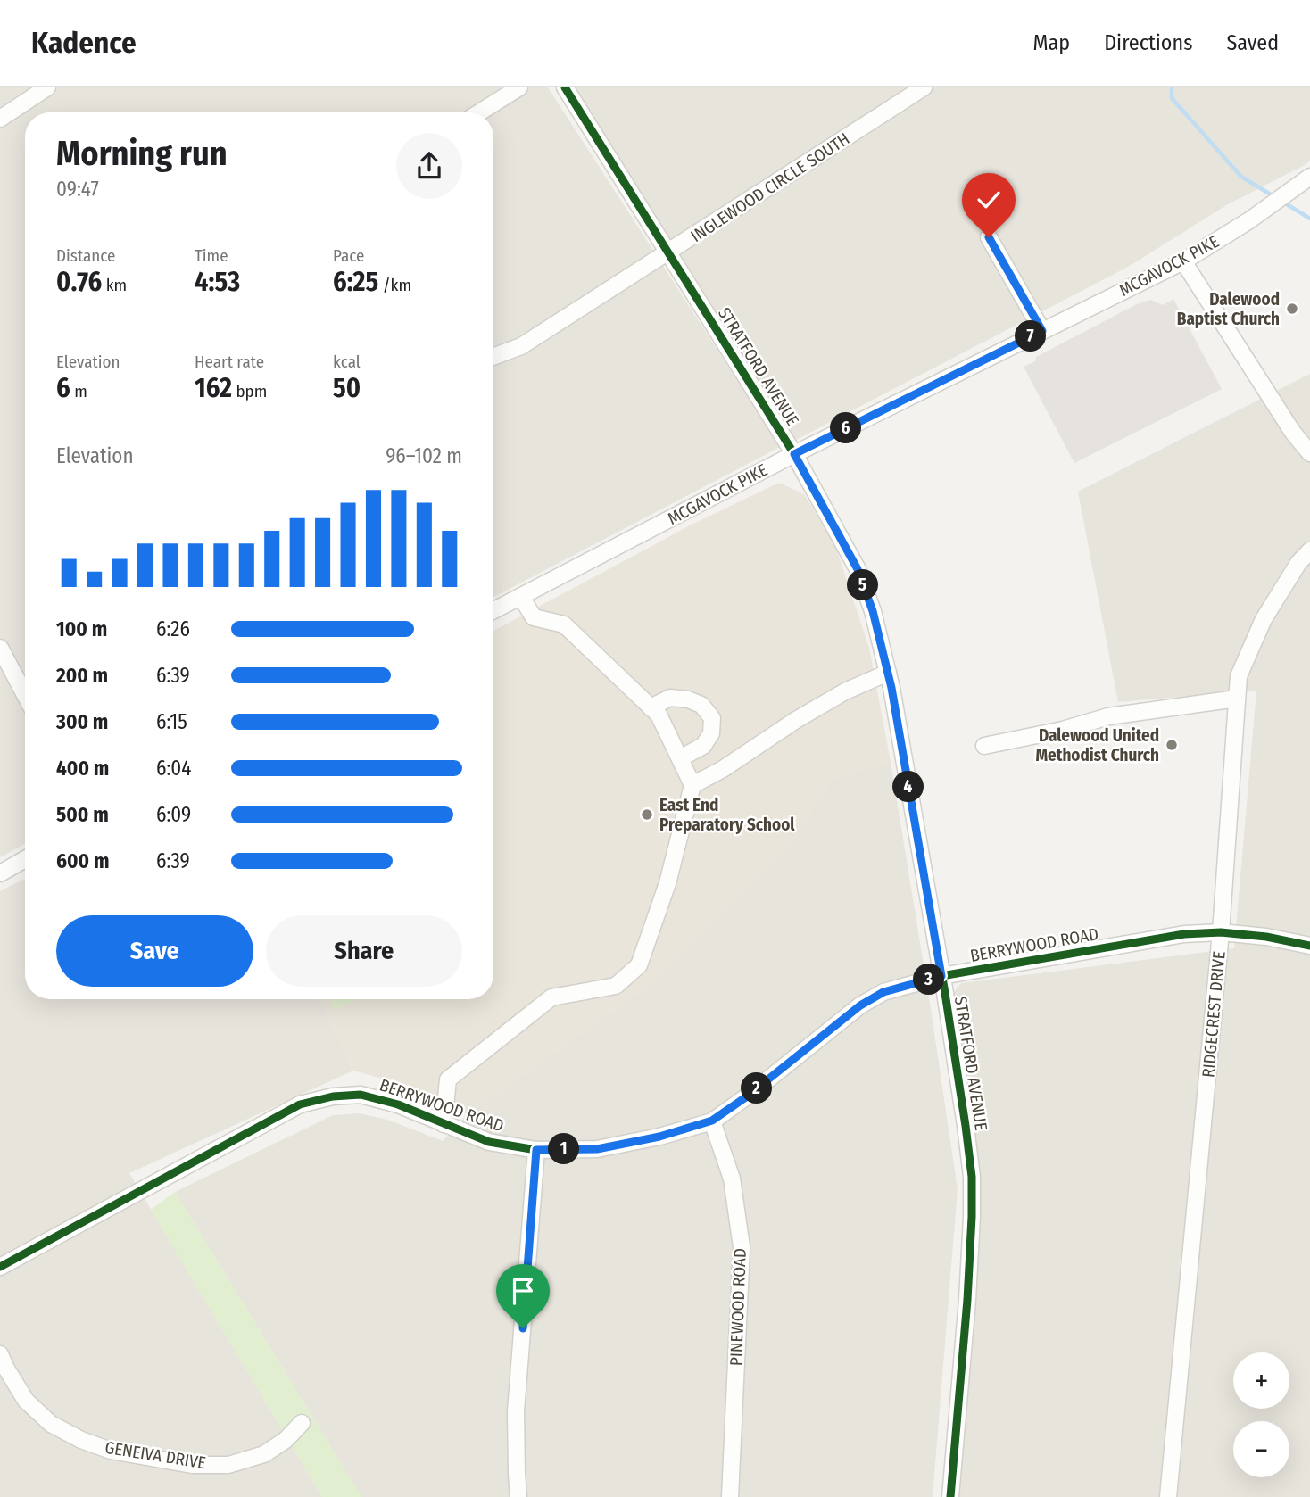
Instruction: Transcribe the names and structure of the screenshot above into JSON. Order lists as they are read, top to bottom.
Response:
{
  "streets": {
    "street": [
      "INGLEWOOD CIRCLE SOUTH",
      "MCGAVOCK PIKE",
      "STRATFORD AVENUE",
      "BERRYWOOD ROAD",
      "RIDGECREST DRIVE",
      "PINEWOOD ROAD",
      "GENEIVA DRIVE"
    ]
  },
  "crossings": [
    ["INGLEWOOD CIRCLE SOUTH", "STRATFORD AVENUE"],
    ["MCGAVOCK PIKE", "STRATFORD AVENUE"],
    ["STRATFORD AVENUE", "BERRYWOOD ROAD"],
    ["BERRYWOOD ROAD", "RIDGECREST DRIVE"],
    ["BERRYWOOD ROAD", "PINEWOOD ROAD"]
  ],
  "places": ["Dalewood Baptist Church", "Dalewood United Methodist Church", "East End Preparatory School"],
  "page": {
    "header": "Kadence",
    "nav": ["Map", "Directions", "Saved"],
    "heading": ["Morning run", "09:47"],
    "stats": [
      ["Distance", "0.76 km"],
      ["Time", "4:53"],
      ["Pace", "6:25 /km"],
      ["Elevation", "6 m"],
      ["Heart rate", "162 bpm"],
      ["kcal", "50"]
    ],
    "pins": [
      "7",
      "6",
      "5",
      "4",
      "3",
      "2",
      "1"
    ],
    "chart": ["Elevation", "96–102 m"],
    "list": [
      {
        "name": "100 m",
        "note": "6:26"
      },
      {
        "name": "200 m",
        "note": "6:39"
      },
      {
        "name": "300 m",
        "note": "6:15"
      },
      {
        "name": "400 m",
        "note": "6:04"
      },
      {
        "name": "500 m",
        "note": "6:09"
      },
      {
        "name": "600 m",
        "note": "6:39"
      }
    ],
    "buttons": ["Save", "Share"],
    "map_buttons": ["+", "−"]
  }
}
